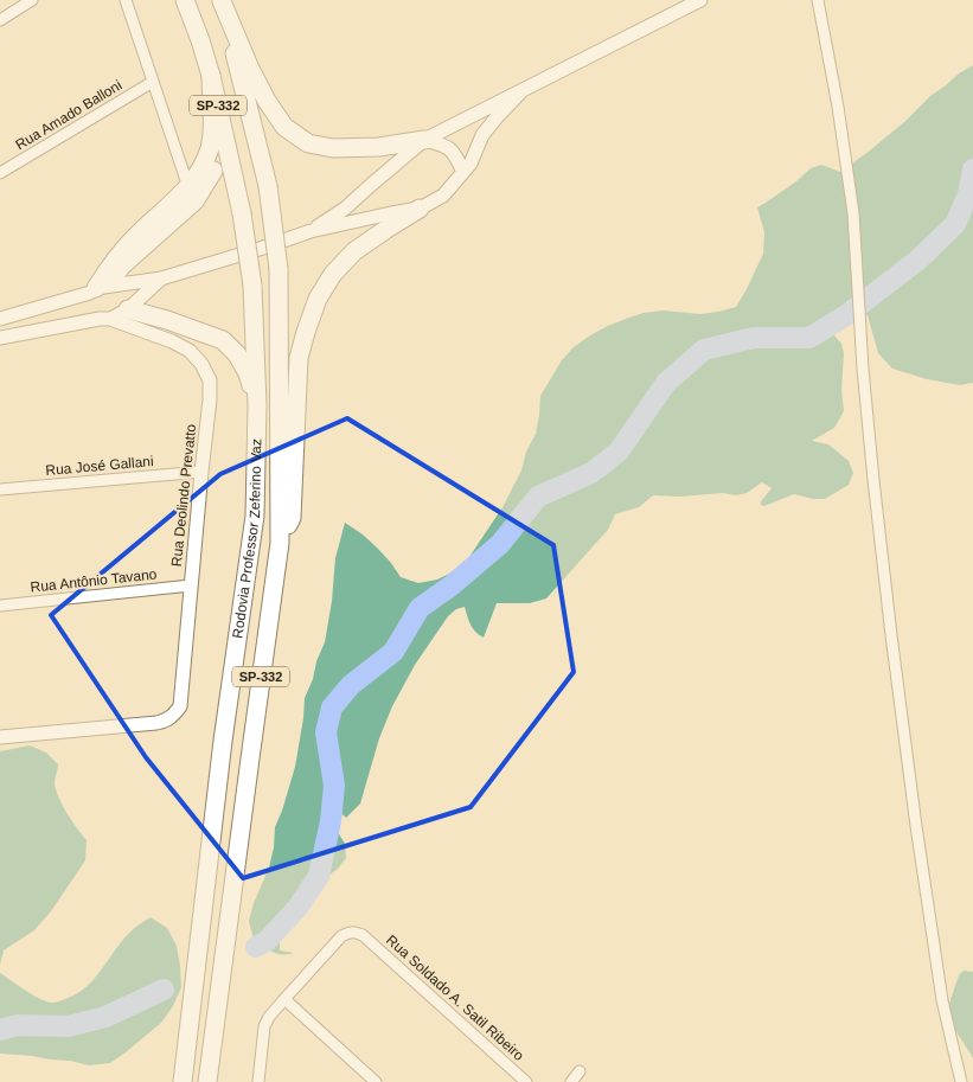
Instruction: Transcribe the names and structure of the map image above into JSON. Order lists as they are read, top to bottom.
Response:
{
  "streets": {
    "highway": ["SP-332", "Rodovia Professor Zeferino Vaz"],
    "street": [
      "Rua Amado Balloni",
      "Rua José Gallani",
      "Rua Deolindo Prevatto",
      "Rua Antônio Tavano",
      "Rua Soldado A. Satil Ribeiro"
    ]
  },
  "crossings": [
    ["Rua José Gallani", "Rua Deolindo Prevatto"],
    ["Rua Deolindo Prevatto", "Rua Antônio Tavano"]
  ]
}
